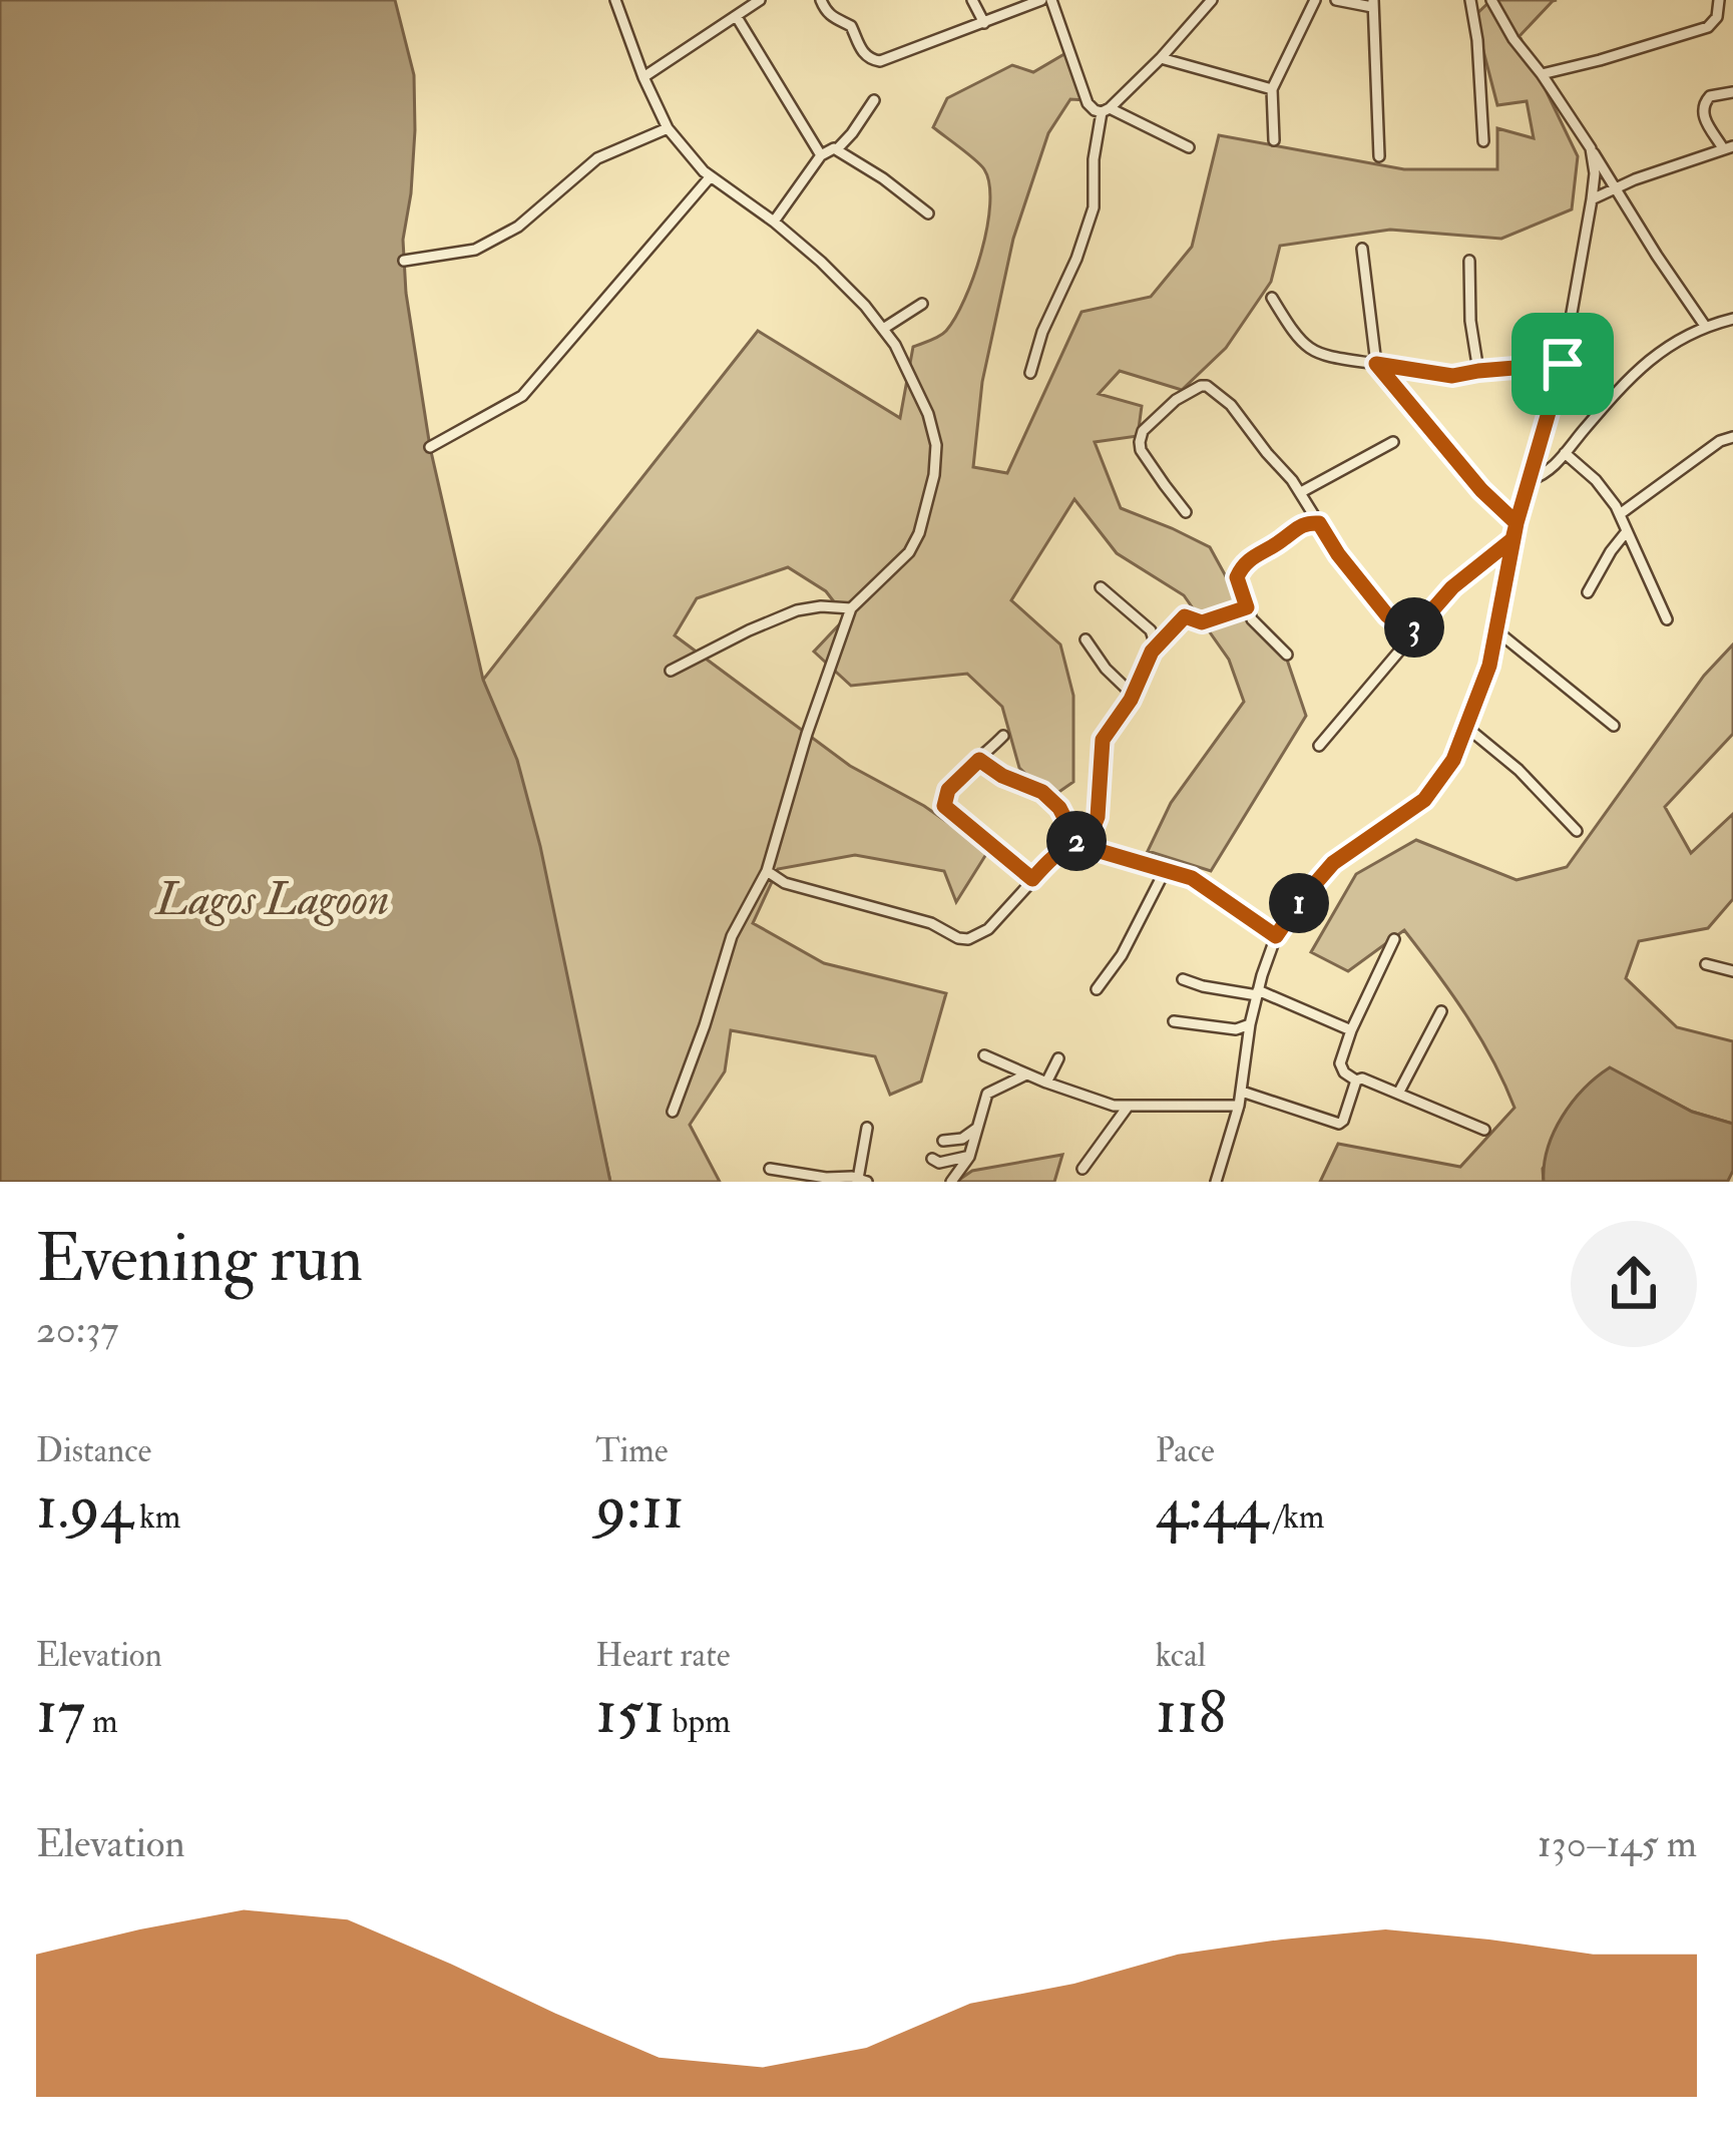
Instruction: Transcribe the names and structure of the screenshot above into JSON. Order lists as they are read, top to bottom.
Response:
{
  "water": ["Lagos Lagoon"],
  "page": {
    "pins": ["3", "2", "1"],
    "heading": ["Evening run", "20:37"],
    "stats": [
      ["Distance", "1.94 km"],
      ["Time", "9:11"],
      ["Pace", "4:44 /km"],
      ["Elevation", "17 m"],
      ["Heart rate", "151 bpm"],
      ["kcal", "118"]
    ],
    "chart": ["Elevation", "130–145 m"]
  }
}
